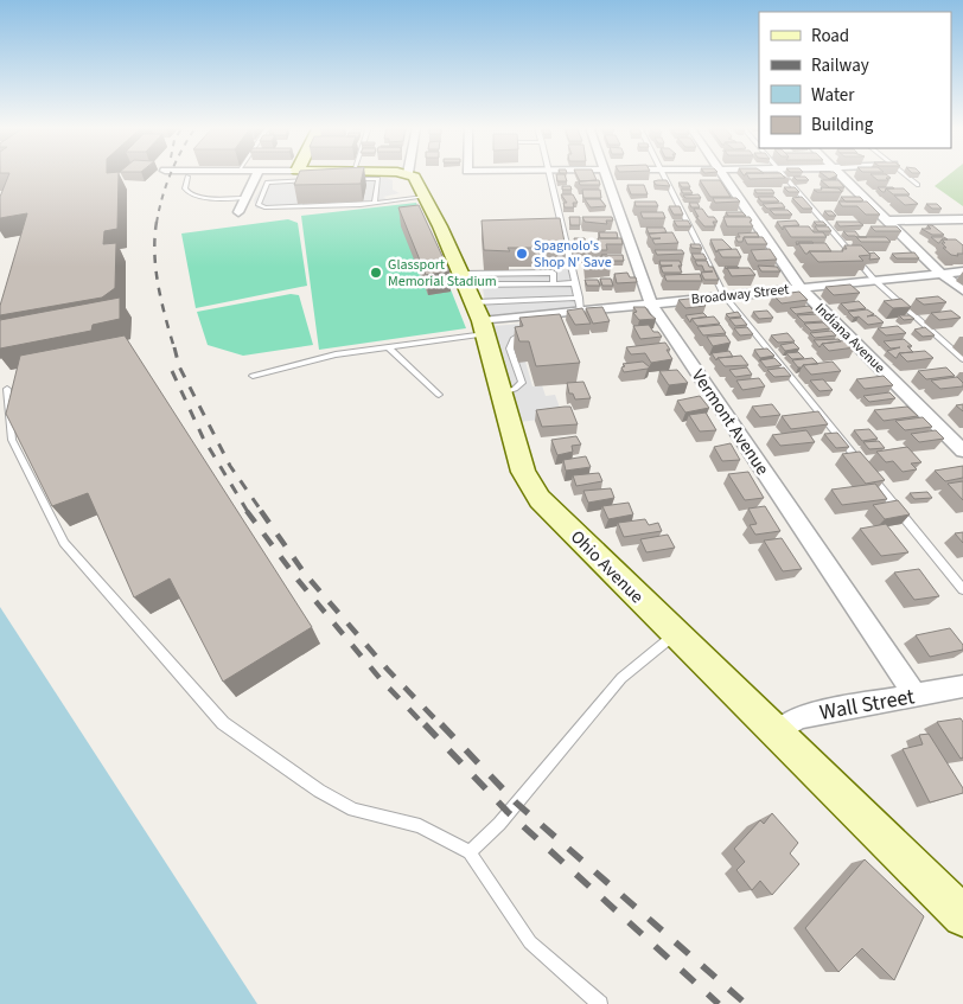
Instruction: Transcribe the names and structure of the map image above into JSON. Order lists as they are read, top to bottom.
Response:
{
  "streets": {
    "main road": ["Ohio Avenue"],
    "street": [
      "Broadway Street",
      "Indiana Avenue",
      "Vermont Avenue",
      "Wall Street"
    ]
  },
  "crossings": [
    ["Broadway Street", "Indiana Avenue"],
    ["Broadway Street", "Vermont Avenue"],
    ["Broadway Street", "Ohio Avenue"],
    ["Vermont Avenue", "Wall Street"],
    ["Ohio Avenue", "Wall Street"]
  ],
  "places": ["Spagnolo's Shop N' Save", "Glassport Memorial Stadium"],
  "legend": [
    "Road",
    "Railway",
    "Water",
    "Building"
  ]
}
